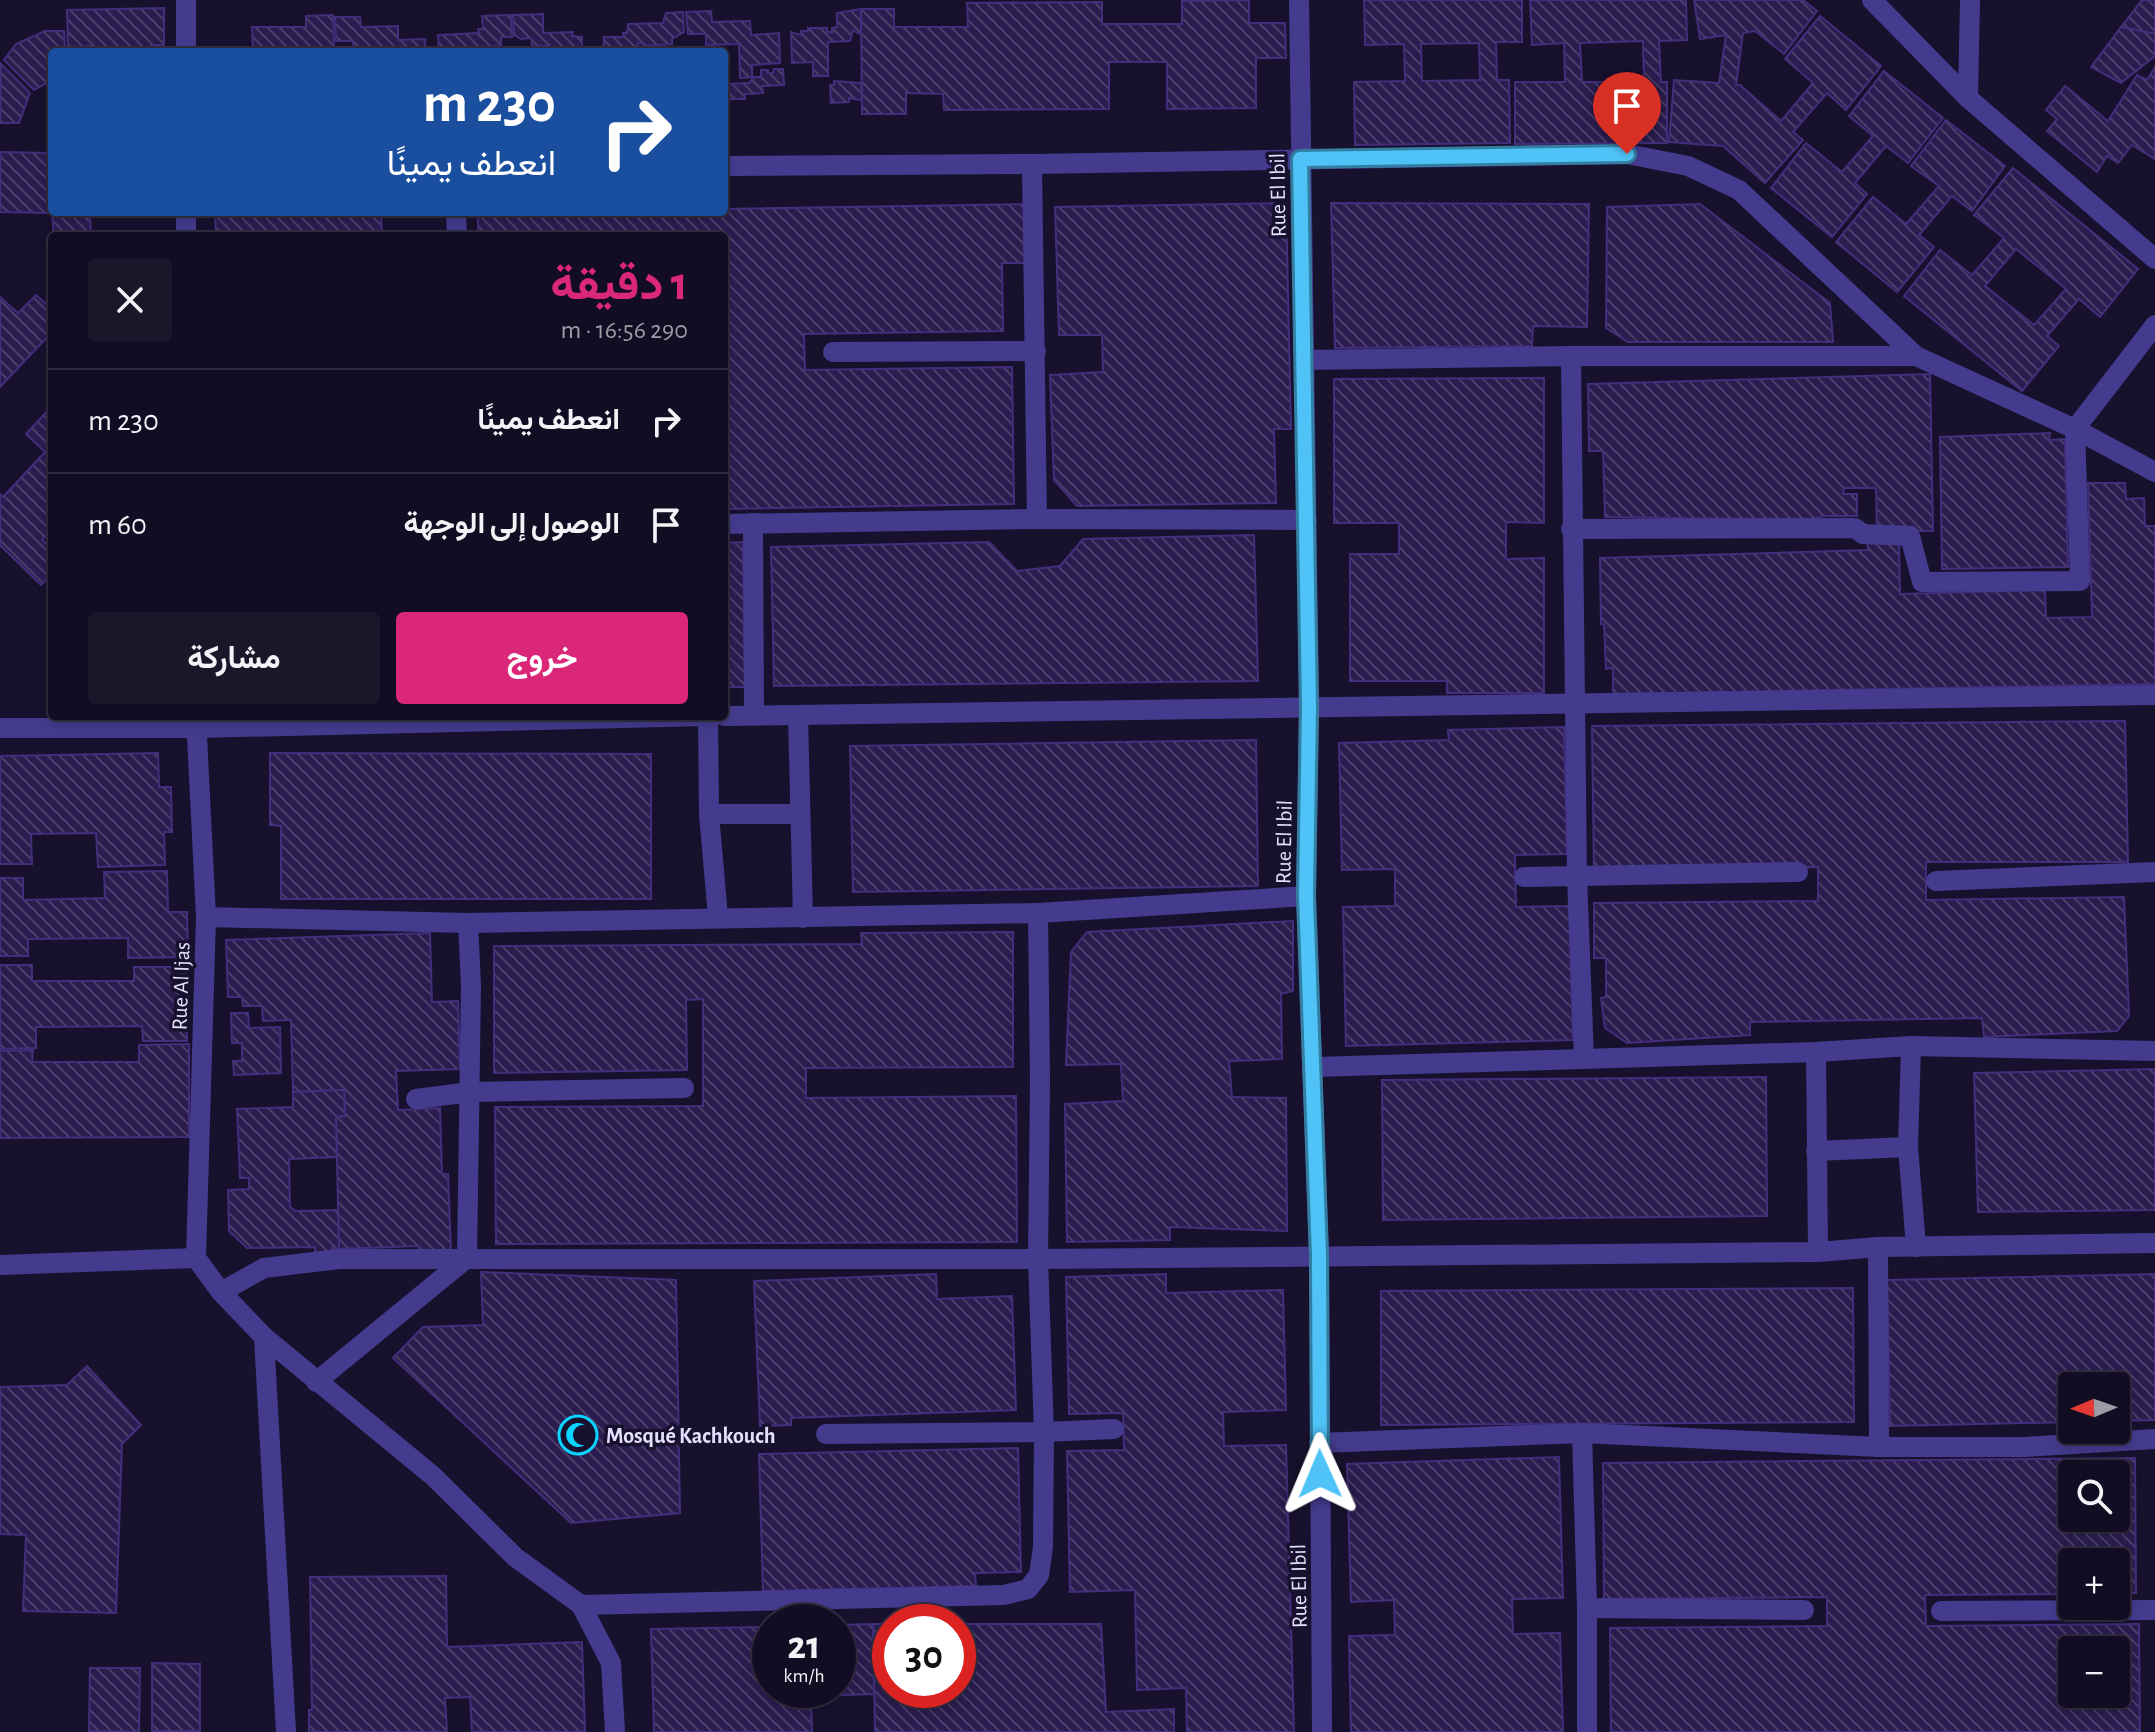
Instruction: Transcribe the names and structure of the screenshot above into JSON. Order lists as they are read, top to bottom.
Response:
{
  "streets": {
    "street": ["Rue El Ibil", "Rue Al Ijas"]
  },
  "places": {
    "mosque": ["Mosqué Kachkouch"]
  },
  "north": "left",
  "page": {
    "turn": ["230 m", "انعطف يمينًا"],
    "heading": ["1 دقيقة", "290 m · 16:56"],
    "list": [
      {
        "name": "انعطف يمينًا",
        "value": "230 m"
      },
      {
        "name": "الوصول إلى الوجهة",
        "value": "60 m"
      }
    ],
    "buttons": ["خروج", "مشاركة"],
    "map_buttons": ["+", "−"],
    "speed": "21 km/h",
    "limit": "30"
  }
}
